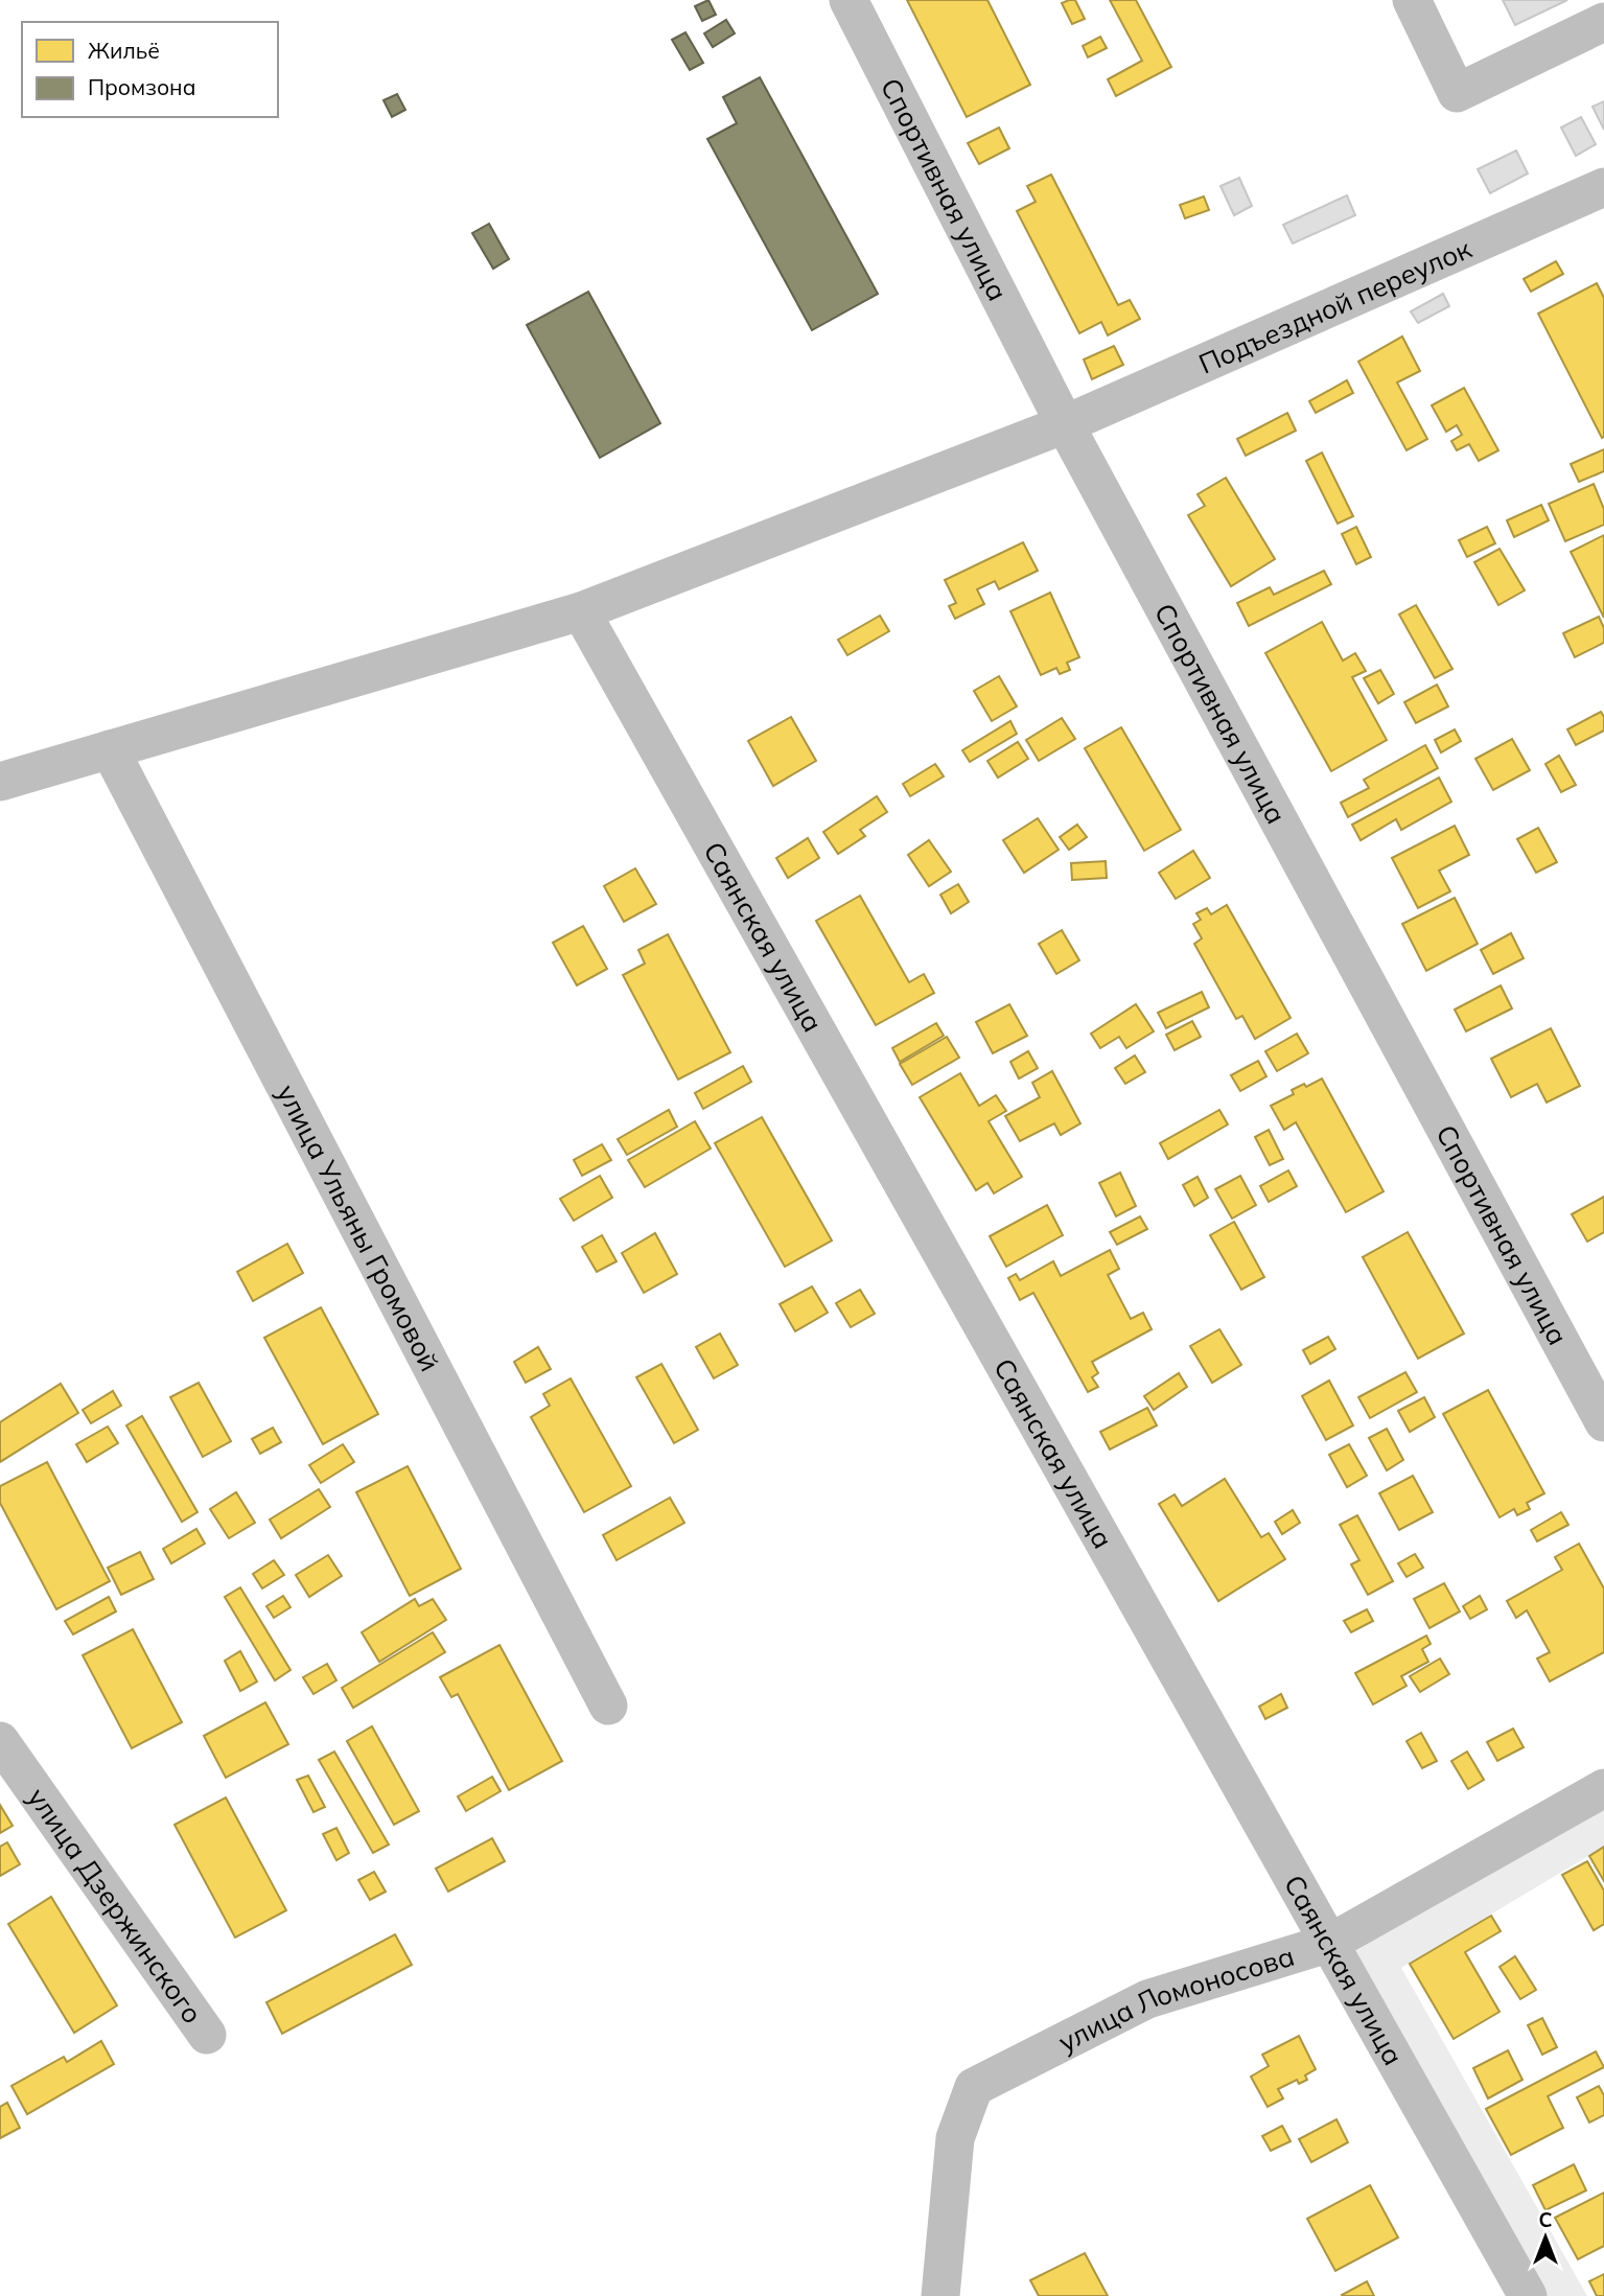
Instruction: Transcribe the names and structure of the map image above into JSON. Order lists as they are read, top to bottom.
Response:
{
  "streets": {
    "street": [
      "Спортивная улица",
      "Подъездной переулок",
      "Саянская улица",
      "улица Ульяны Громовой",
      "улица Дзержинского",
      "улица Ломоносова"
    ]
  },
  "crossings": [
    ["Спортивная улица", "Подъездной переулок"],
    ["Подъездной переулок", "Саянская улица"],
    ["Подъездной переулок", "улица Ульяны Громовой"],
    ["Саянская улица", "улица Ломоносова"]
  ],
  "legend": ["Жильё", "Промзона"],
  "north": "top"
}
